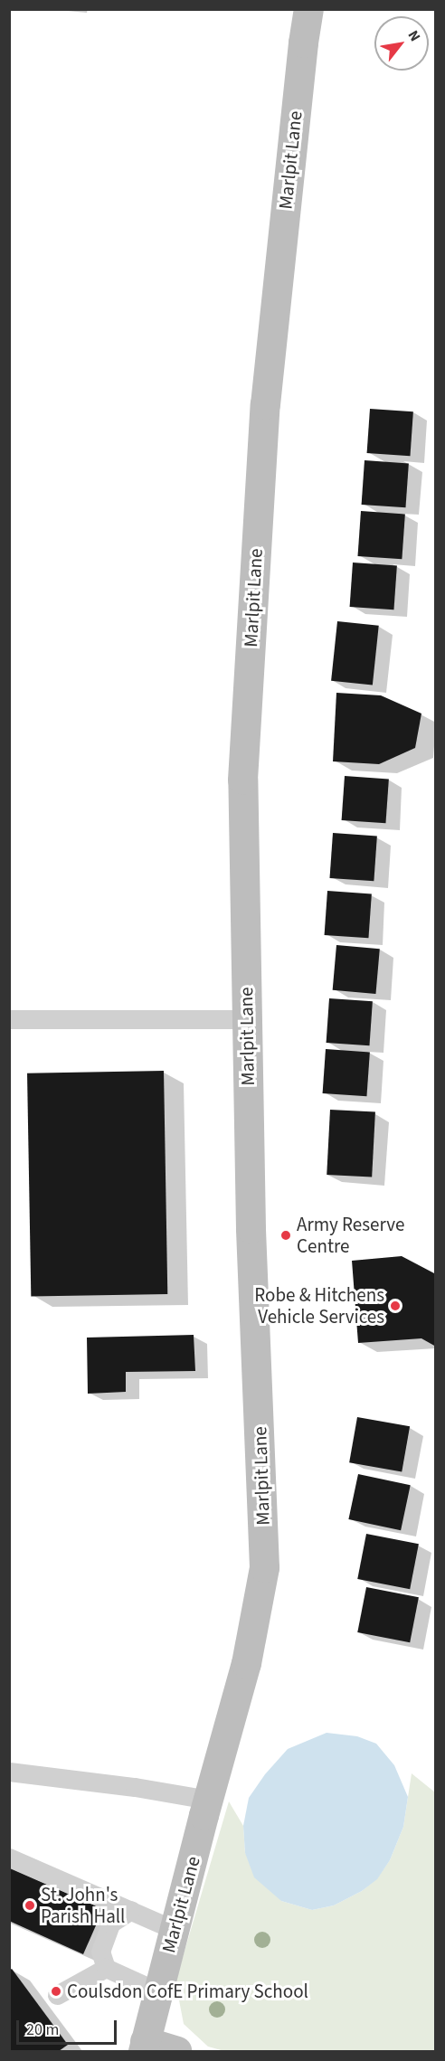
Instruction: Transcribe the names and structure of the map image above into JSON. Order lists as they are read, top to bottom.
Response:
{
  "streets": {
    "main road": ["Marlpit Lane"]
  },
  "places": [
    "Army Reserve Centre",
    "Robe & Hitchens Vehicle Services",
    "St. John's Parish Hall",
    "Coulsdon CofE Primary School"
  ],
  "scale_bar": "20 m",
  "north": "top right"
}
